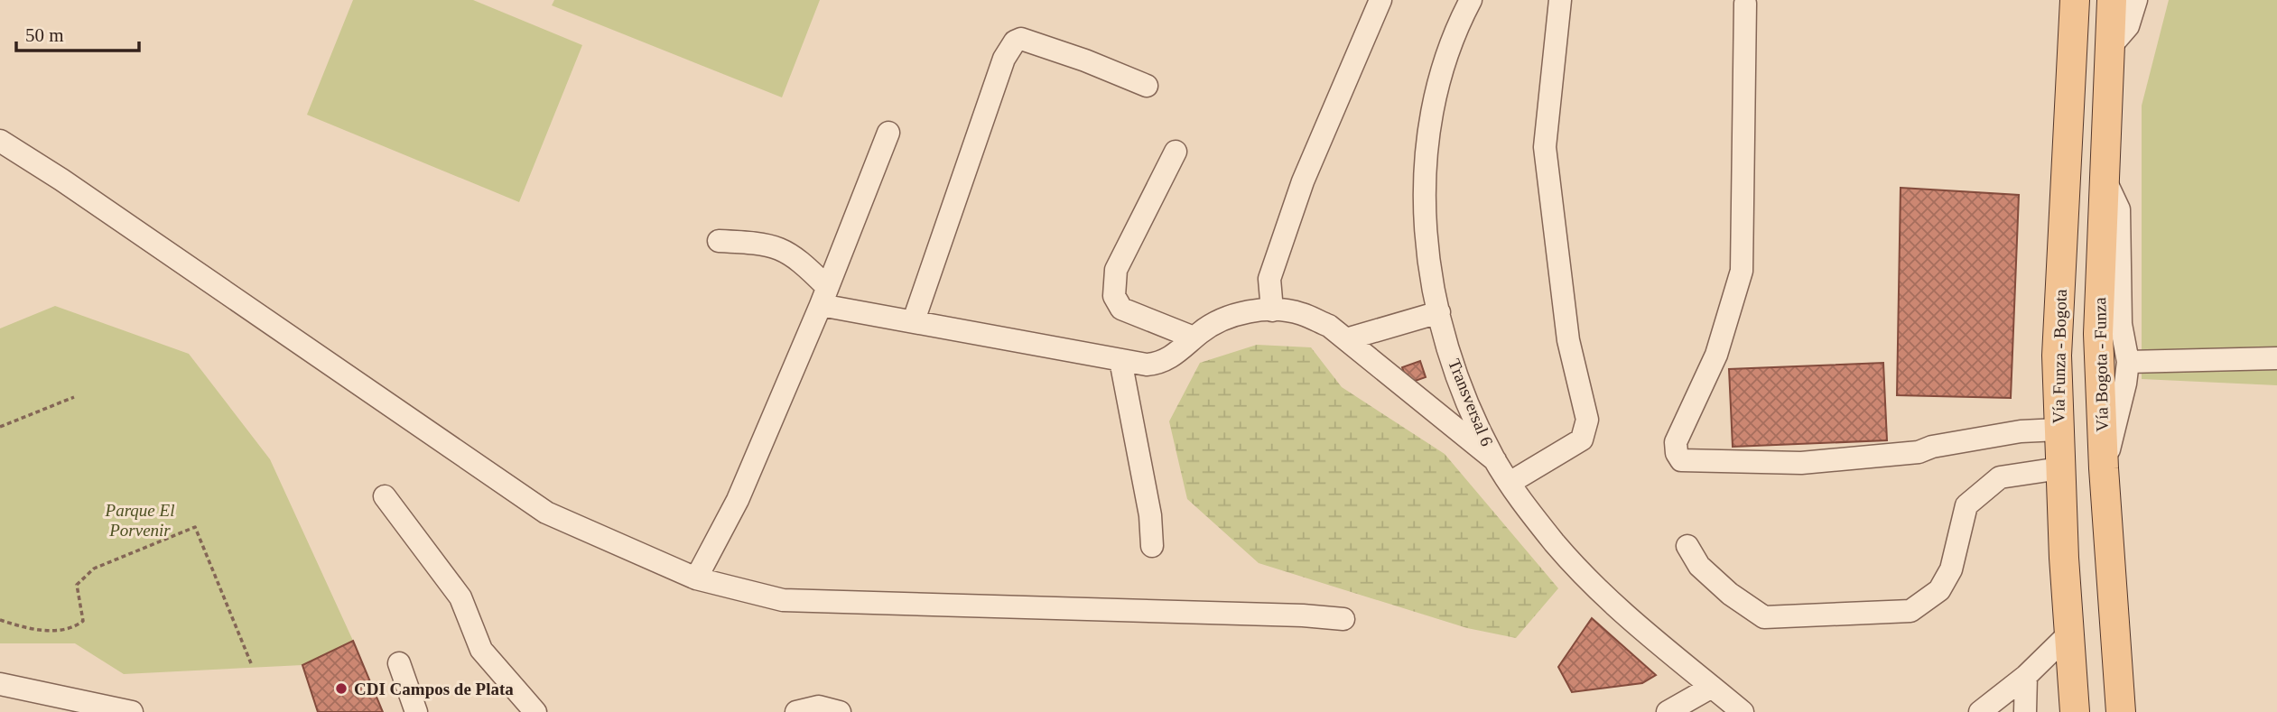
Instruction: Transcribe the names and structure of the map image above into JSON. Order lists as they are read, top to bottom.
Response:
{
  "streets": {
    "main road": ["Vía Funza - Bogota", "Vía Bogota - Funza"],
    "street": ["Transversal 6"]
  },
  "parks": ["Parque El Porvenir"],
  "places": ["CDI Campos de Plata"],
  "scale_bar": "50 m"
}
